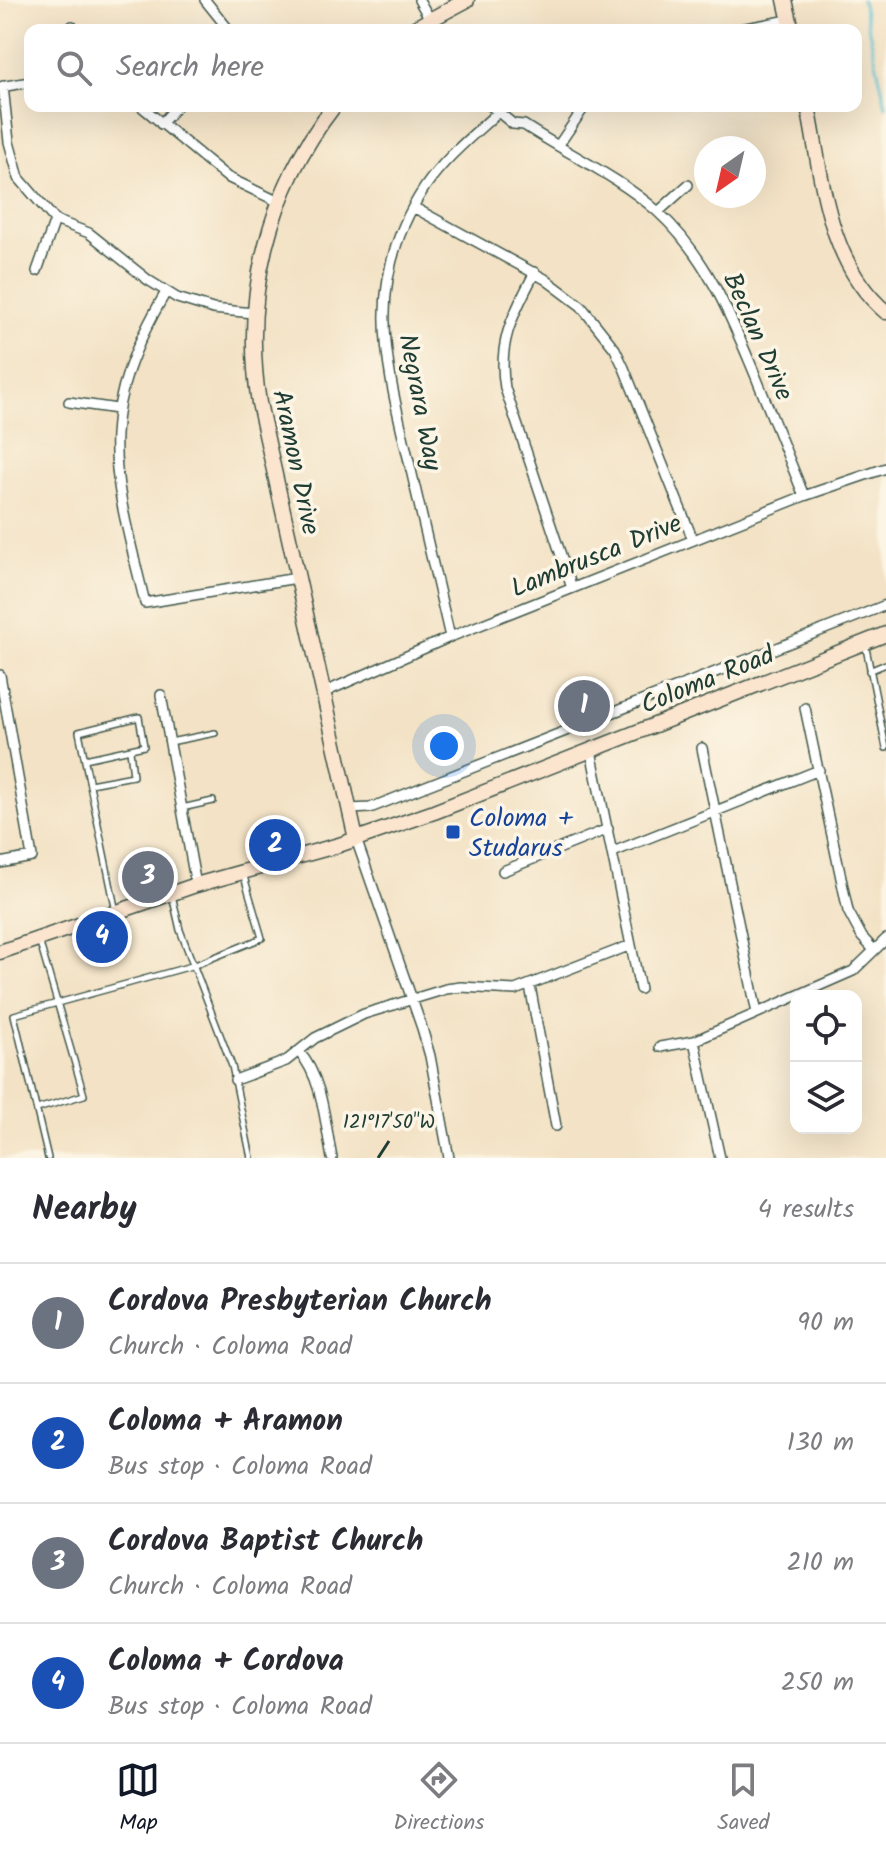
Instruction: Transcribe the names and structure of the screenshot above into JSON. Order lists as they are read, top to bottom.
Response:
{
  "streets": {
    "street": [
      "Beclan Drive",
      "Negrara Way",
      "Aramon Drive",
      "Lambrusca Drive",
      "Coloma Road"
    ]
  },
  "crossings": [
    ["Beclan Drive", "Lambrusca Drive"],
    ["Negrara Way", "Lambrusca Drive"],
    ["Aramon Drive", "Lambrusca Drive"],
    ["Aramon Drive", "Coloma Road"]
  ],
  "places": {
    "transit": ["Coloma + Studarus"]
  },
  "north": "bottom left",
  "page": {
    "search": "Search here",
    "pins": [
      "1",
      "2",
      "3",
      "4"
    ],
    "heading": ["Nearby", "4 results"],
    "list": [
      {
        "mark": "1",
        "name": "Cordova Presbyterian Church",
        "note": "Church · Coloma Road",
        "value": "90 m"
      },
      {
        "mark": "2",
        "name": "Coloma + Aramon",
        "note": "Bus stop · Coloma Road",
        "value": "130 m"
      },
      {
        "mark": "3",
        "name": "Cordova Baptist Church",
        "note": "Church · Coloma Road",
        "value": "210 m"
      },
      {
        "mark": "4",
        "name": "Coloma + Cordova",
        "note": "Bus stop · Coloma Road",
        "value": "250 m"
      }
    ],
    "nav": ["Map", "Directions", "Saved"]
  },
  "coordinates": ["121°17'50\"W"]
}
